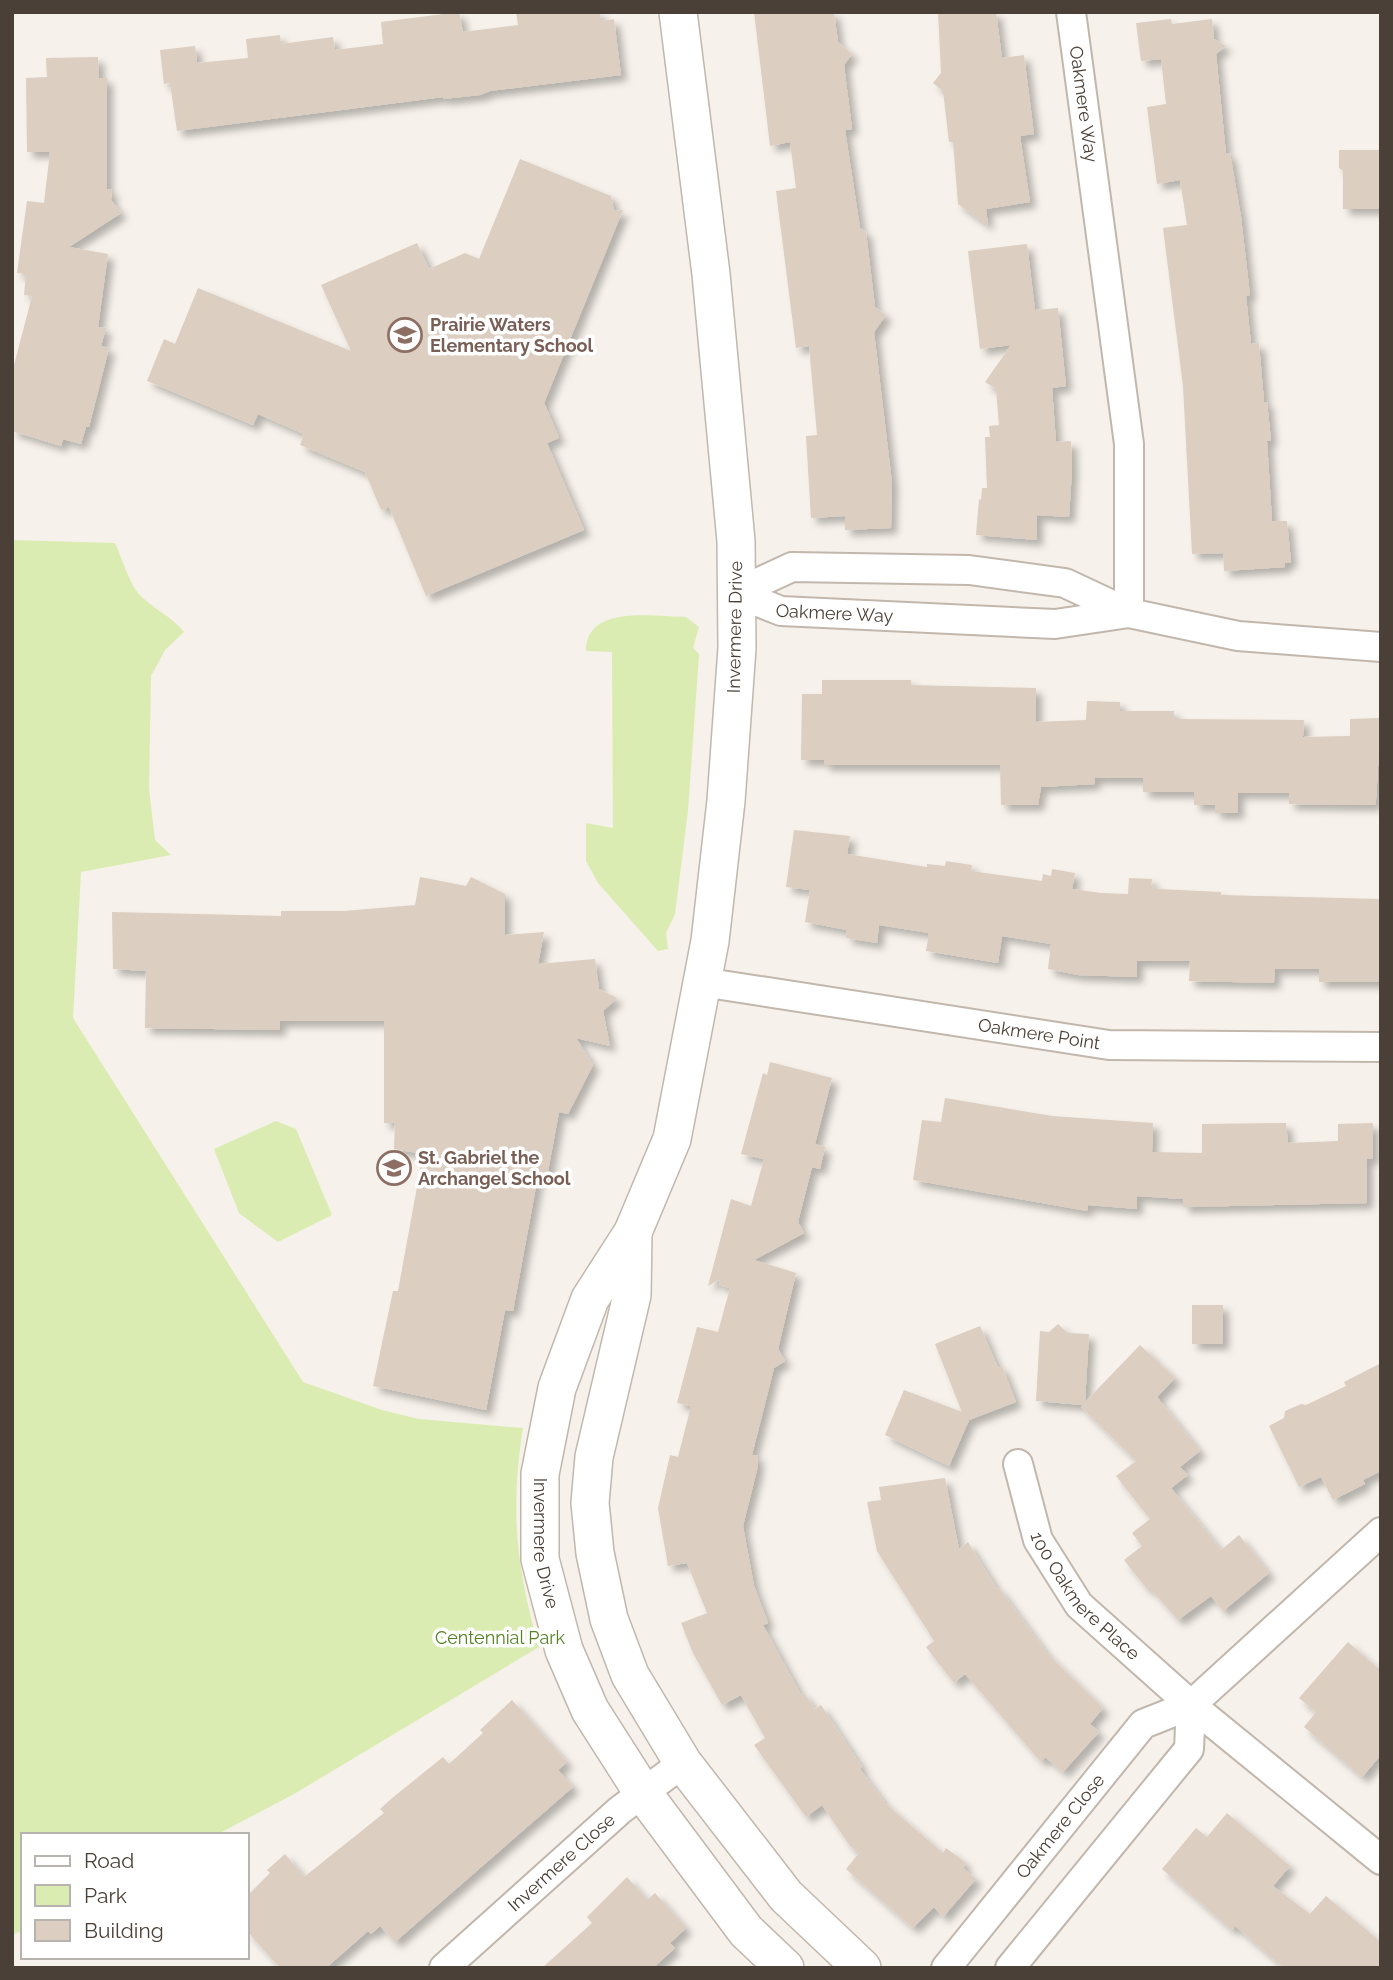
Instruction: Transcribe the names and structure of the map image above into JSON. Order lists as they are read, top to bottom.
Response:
{
  "streets": {
    "street": [
      "Oakmere Way",
      "Invermere Drive",
      "Oakmere Point",
      "100 Oakmere Place",
      "Oakmere Close",
      "Invermere Close"
    ]
  },
  "crossings": [
    ["Oakmere Way", "Invermere Drive"],
    ["Invermere Drive", "Oakmere Point"],
    ["Invermere Drive", "Invermere Close"],
    ["100 Oakmere Place", "Oakmere Close"]
  ],
  "parks": ["Centennial Park"],
  "places": {
    "school or university": ["Prairie Waters Elementary School", "St. Gabriel the Archangel School"]
  },
  "legend": ["Road", "Park", "Building"]
}
